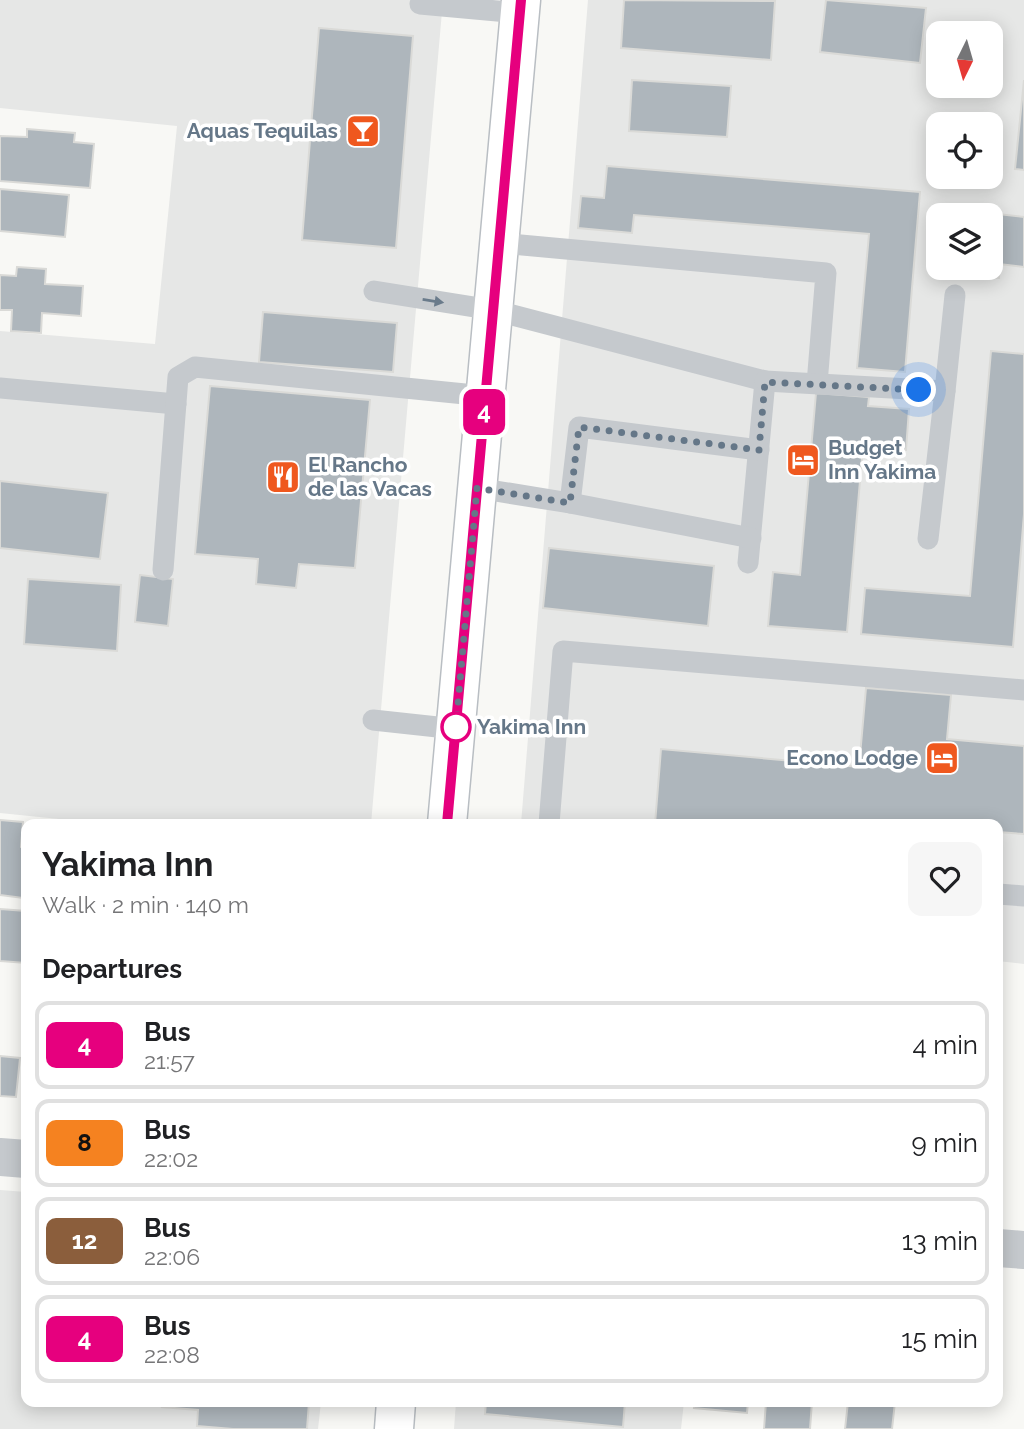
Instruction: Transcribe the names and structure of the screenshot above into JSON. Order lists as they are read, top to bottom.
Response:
{
  "places": {
    "bar": ["Aquas Tequilas"],
    "hotel": ["Budget Inn Yakima", "Econo Lodge"],
    "restaurant": ["El Rancho de las Vacas"],
    "other": ["Yakima Inn"]
  },
  "lines": ["bus line 4"],
  "north": "bottom",
  "page": {
    "on_map": "4",
    "heading": [
      ["Yakima Inn", "Walk · 2 min · 140 m"],
      "Departures"
    ],
    "list": [
      {
        "mark": "4",
        "name": "Bus",
        "note": "21:57",
        "value": "4 min"
      },
      {
        "mark": "8",
        "name": "Bus",
        "note": "22:02",
        "value": "9 min"
      },
      {
        "mark": "12",
        "name": "Bus",
        "note": "22:06",
        "value": "13 min"
      },
      {
        "mark": "4",
        "name": "Bus",
        "note": "22:08",
        "value": "15 min"
      }
    ]
  }
}
